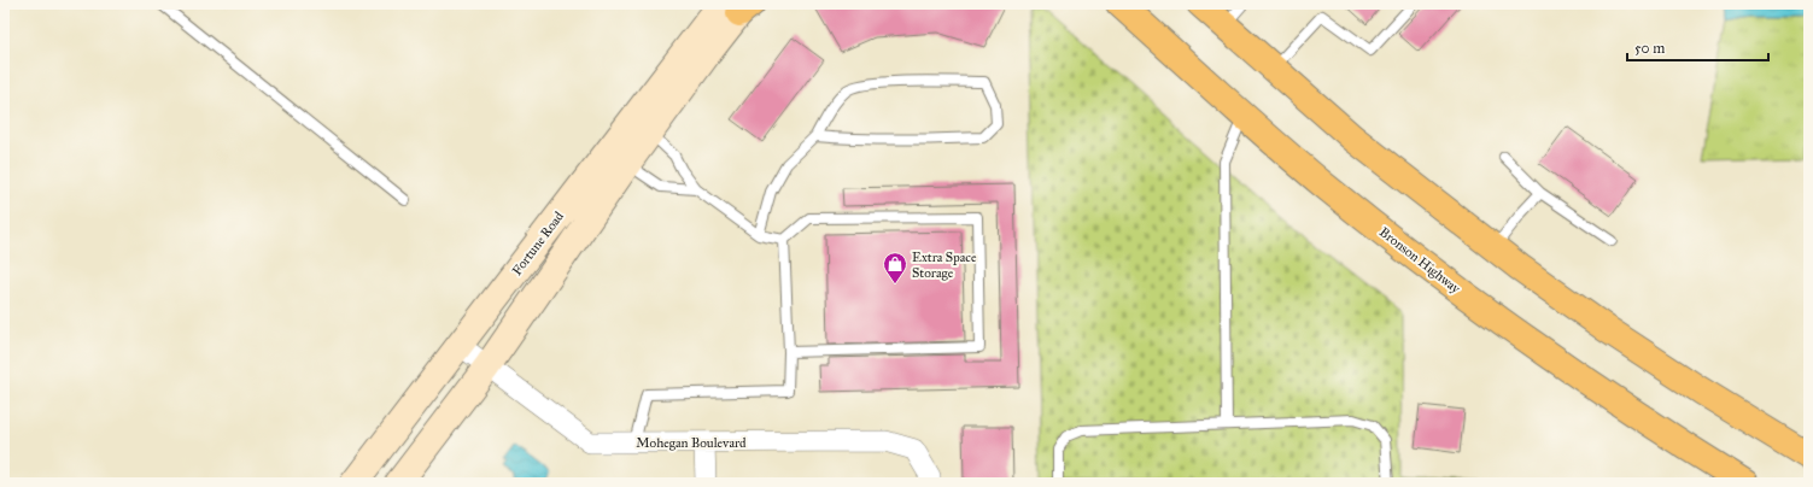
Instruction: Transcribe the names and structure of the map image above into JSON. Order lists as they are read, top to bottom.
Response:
{
  "streets": {
    "highway": ["Bronson Highway"],
    "main road": ["Fortune Road"],
    "street": ["Mohegan Boulevard"]
  },
  "crossings": [
    ["Fortune Road", "Mohegan Boulevard"]
  ],
  "places": {
    "shop": ["Extra Space Storage"]
  },
  "scale_bar": "50 m"
}
